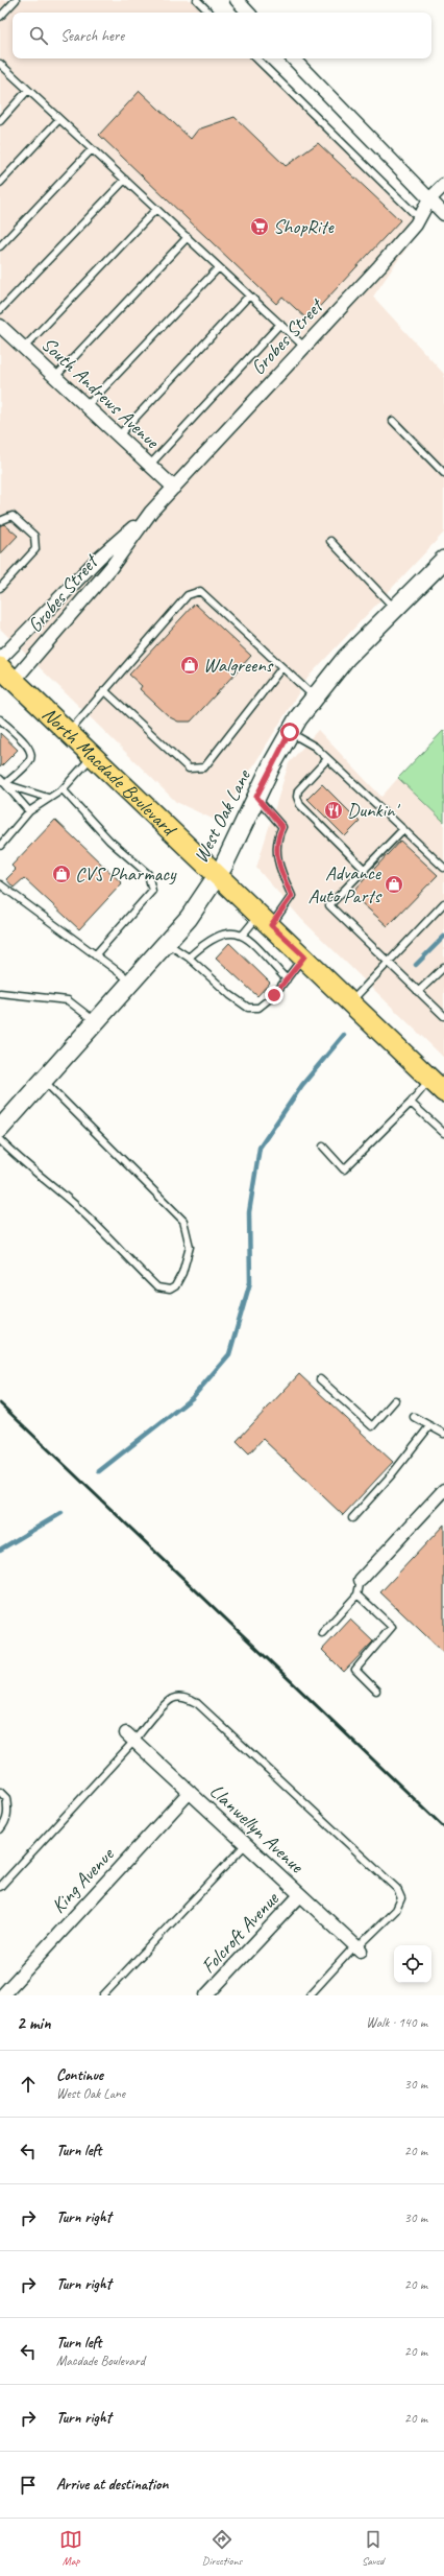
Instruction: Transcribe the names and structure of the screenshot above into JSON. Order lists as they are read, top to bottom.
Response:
{
  "streets": {
    "main road": ["North Macdade Boulevard", "West Oak Lane"],
    "street": [
      "Grobes Street",
      "South Andrews Avenue",
      "Llanwellyn Avenue",
      "King Avenue",
      "Folcroft Avenue"
    ]
  },
  "crossings": [
    ["Grobes Street", "South Andrews Avenue"],
    ["Grobes Street", "North Macdade Boulevard"],
    ["North Macdade Boulevard", "West Oak Lane"],
    ["Llanwellyn Avenue", "King Avenue"],
    ["Llanwellyn Avenue", "Folcroft Avenue"]
  ],
  "places": {
    "supermarket": ["ShopRite"],
    "shop": ["Walgreens", "CVS Pharmacy", "Advance Auto Parts"],
    "restaurant": ["Dunkin'"]
  },
  "page": {
    "search": "Search here",
    "heading": ["2 min", "Walk · 140 m"],
    "list": [
      ["Continue", "West Oak Lane", "30 m"],
      ["Turn left", "20 m"],
      ["Turn right", "30 m"],
      ["Turn right", "20 m"],
      ["Turn left", "Macdade Boulevard", "20 m"],
      ["Turn right", "20 m"],
      "Arrive at destination"
    ],
    "nav": ["Map", "Directions", "Saved"]
  }
}
